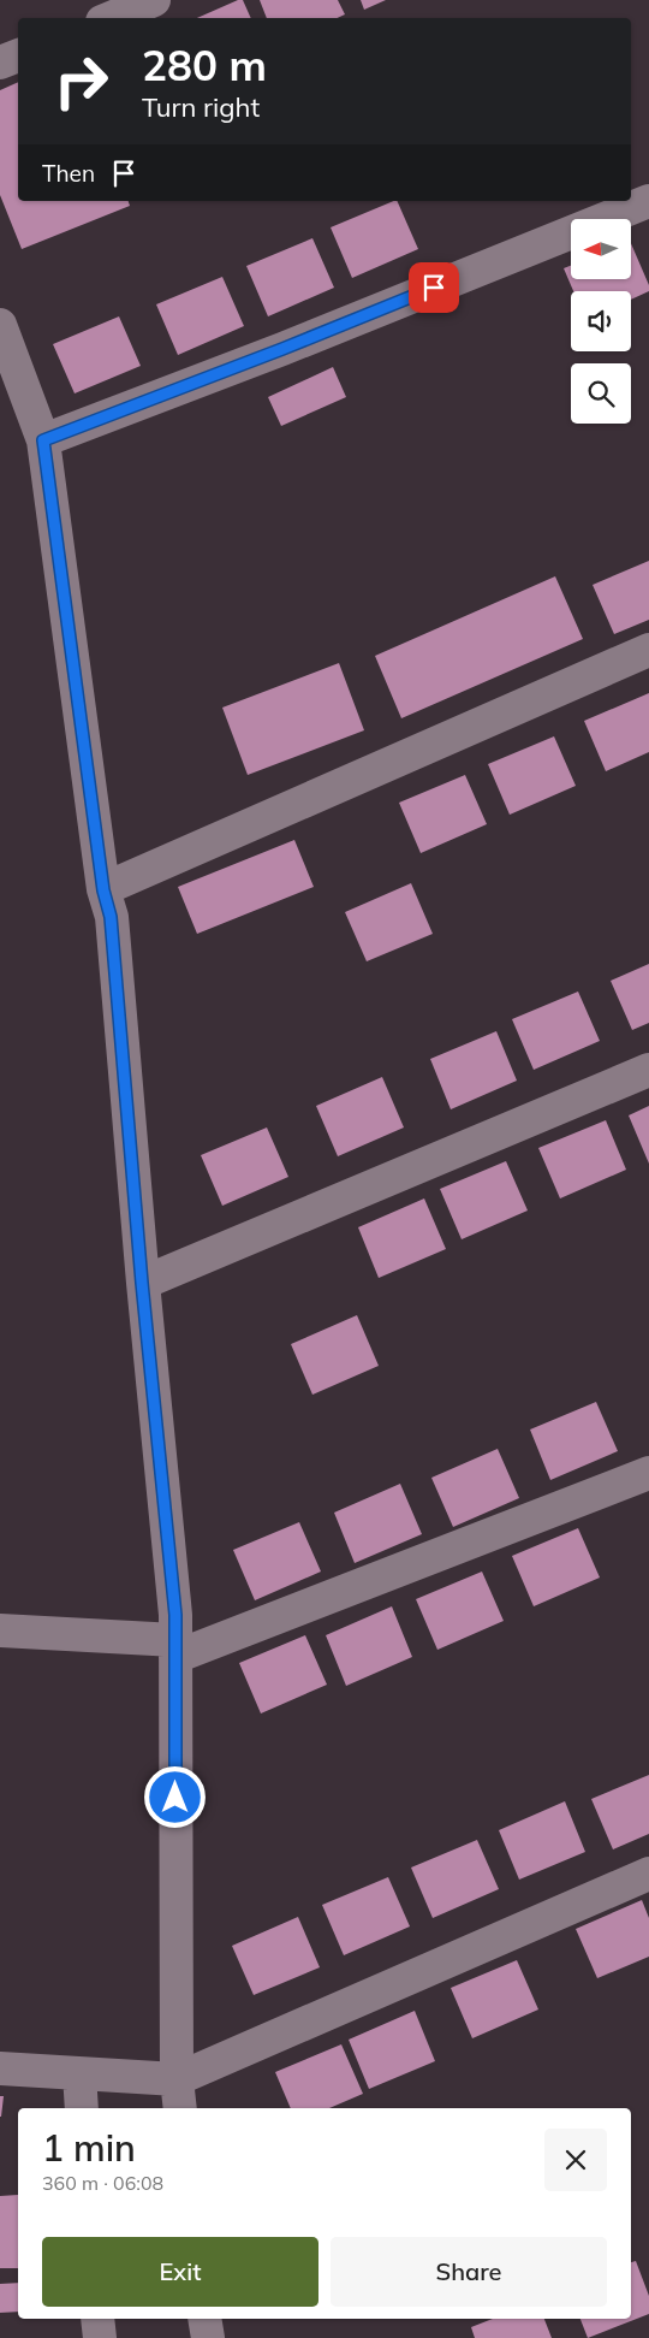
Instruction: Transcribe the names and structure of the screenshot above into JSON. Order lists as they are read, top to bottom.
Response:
{
  "north": "left",
  "page": {
    "turn": ["280 m", "Turn right"],
    "then": "Then",
    "heading": ["1 min", "360 m · 06:08"],
    "buttons": ["Exit", "Share"]
  }
}
